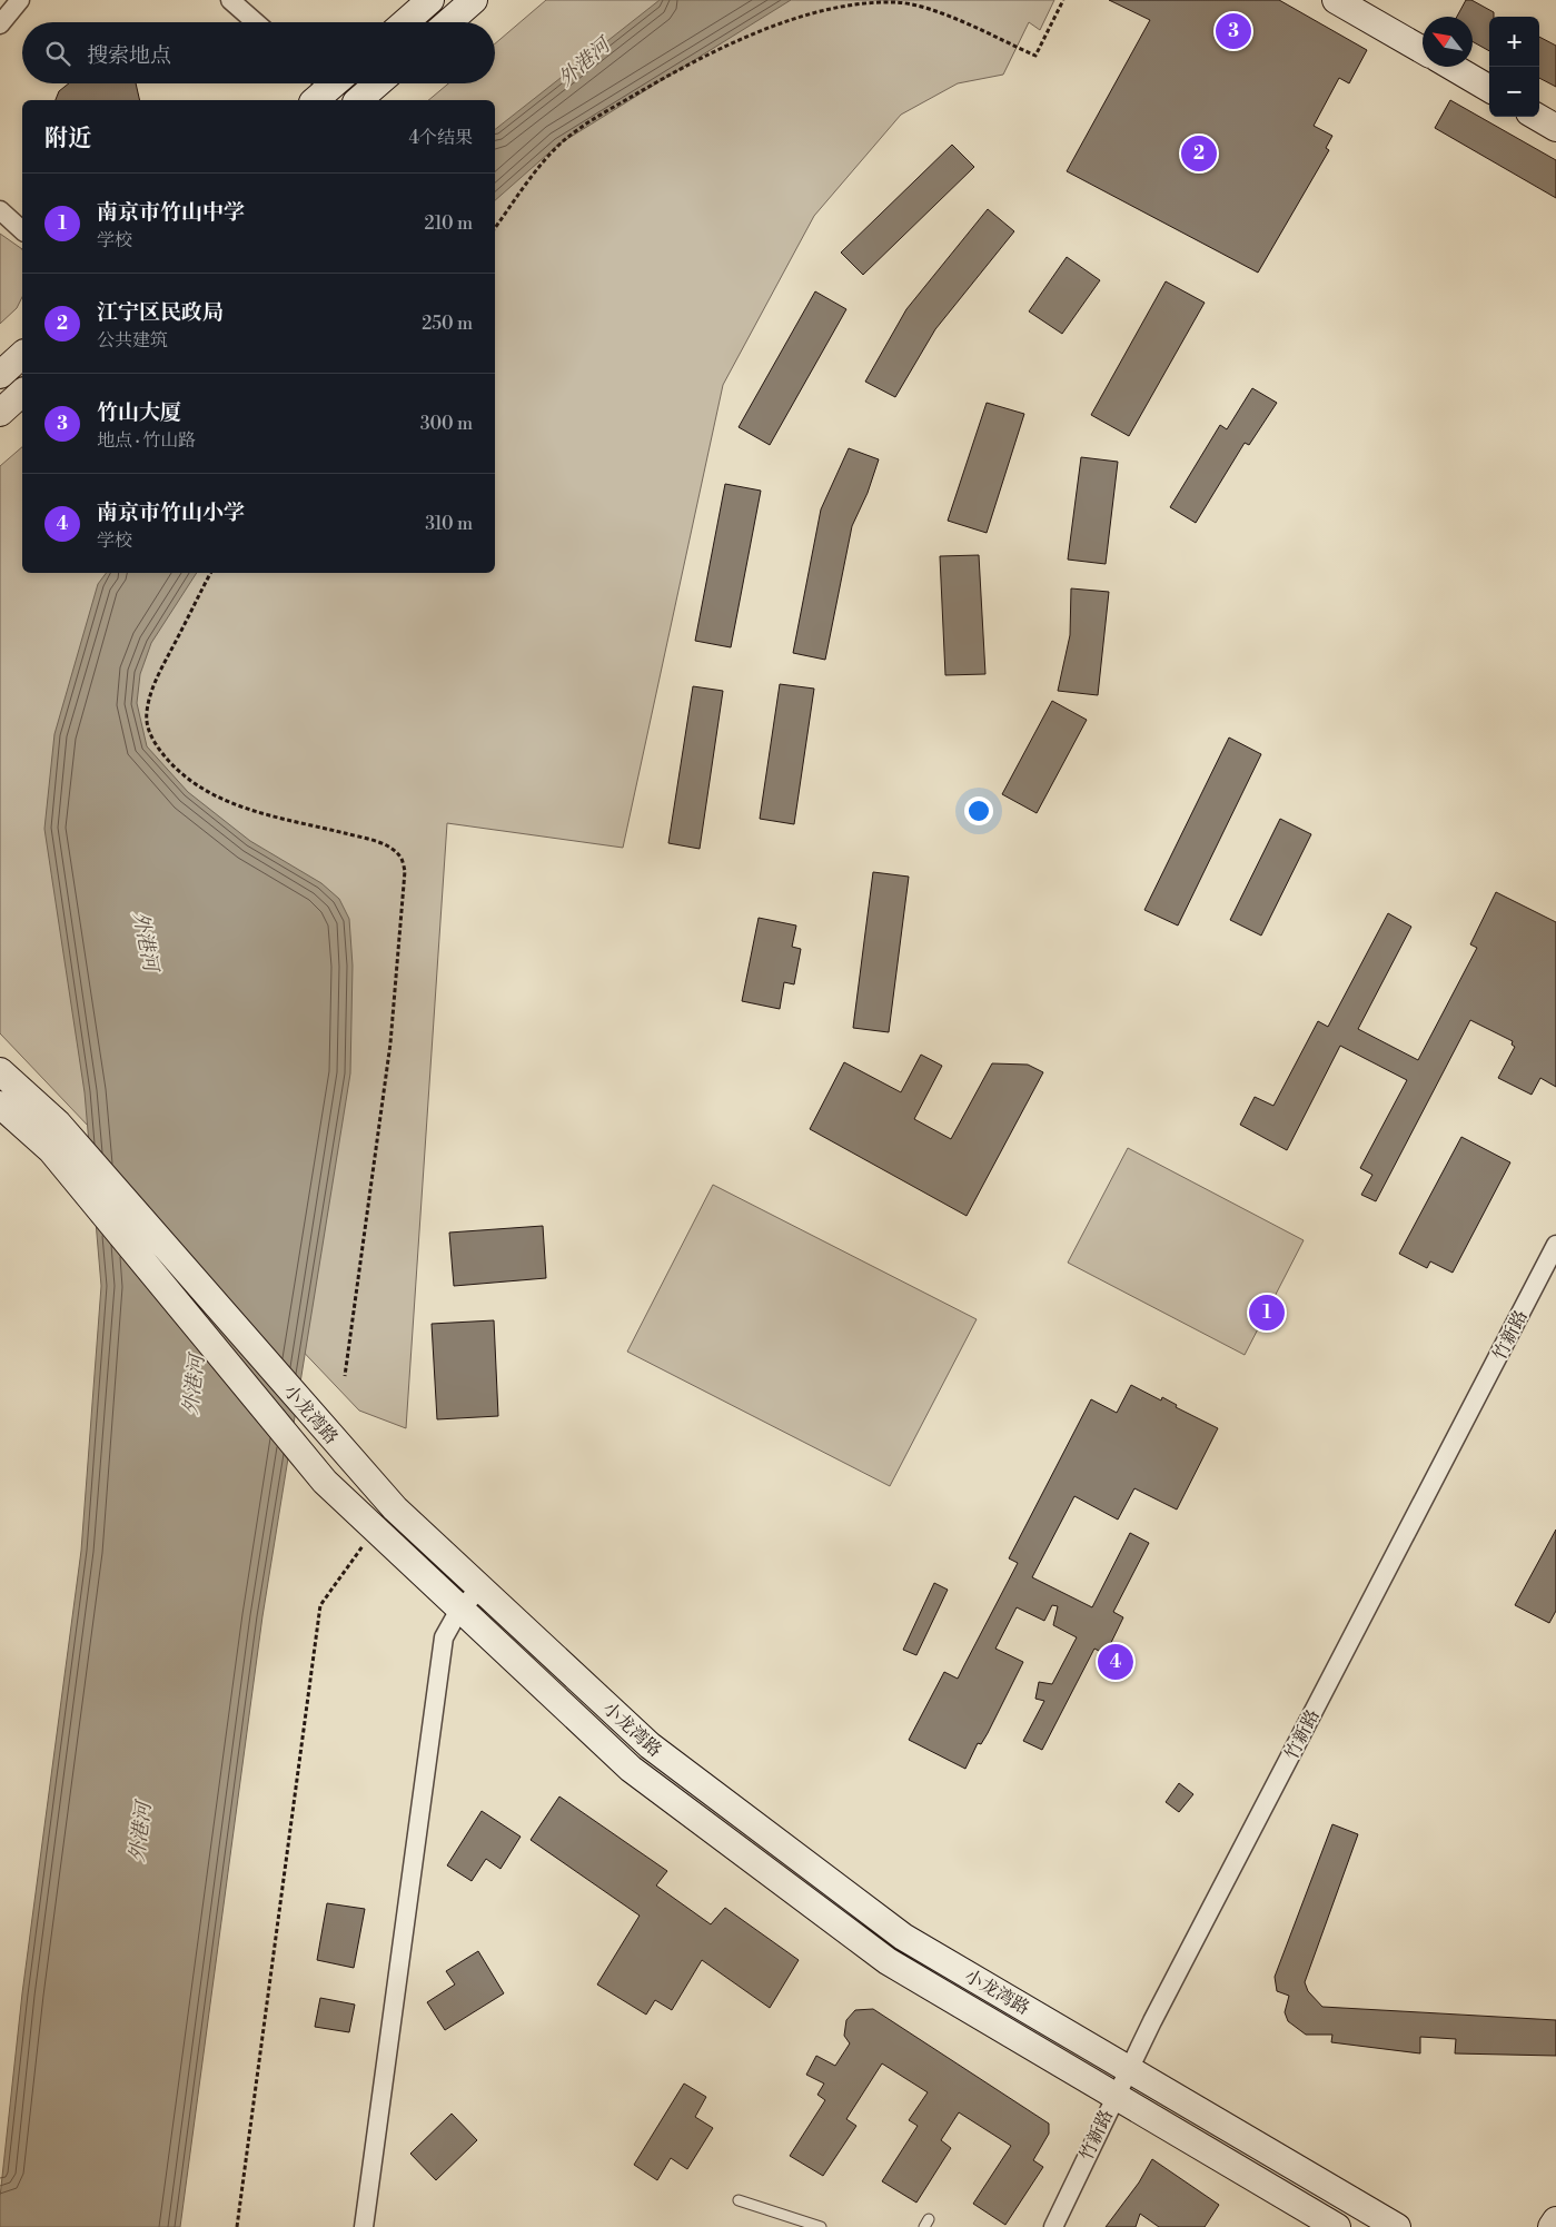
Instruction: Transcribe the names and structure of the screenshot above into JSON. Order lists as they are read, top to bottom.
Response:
{
  "streets": {
    "main road": ["小龙湾路"],
    "street": ["竹新路"]
  },
  "crossings": [
    ["竹新路", "小龙湾路"]
  ],
  "water": ["外港河"],
  "north": "top left",
  "page": {
    "pins": [
      "3",
      "2",
      "1",
      "4"
    ],
    "map_buttons": ["+", "−"],
    "search": "搜索地点",
    "heading": ["附近", "4个结果"],
    "list": [
      {
        "mark": "1",
        "name": "南京市竹山中学",
        "note": "学校",
        "value": "210 m"
      },
      {
        "mark": "2",
        "name": "江宁区民政局",
        "note": "公共建筑",
        "value": "250 m"
      },
      {
        "mark": "3",
        "name": "竹山大厦",
        "note": "地点 · 竹山路",
        "value": "300 m"
      },
      {
        "mark": "4",
        "name": "南京市竹山小学",
        "note": "学校",
        "value": "310 m"
      }
    ]
  }
}
